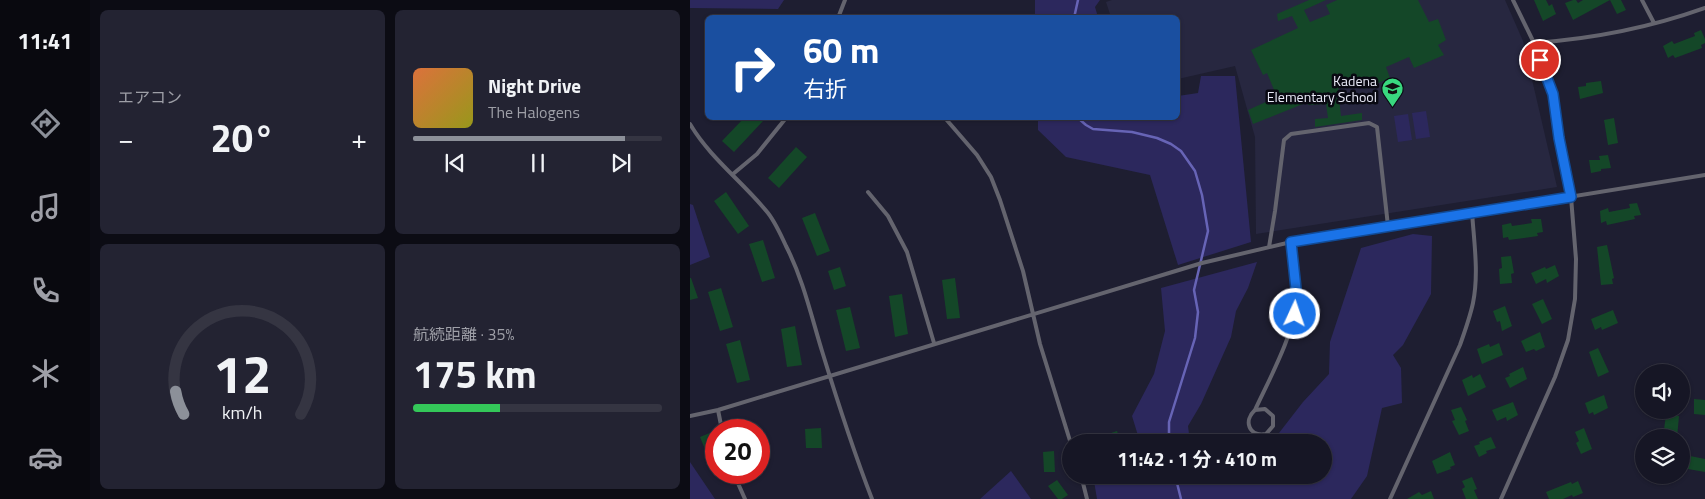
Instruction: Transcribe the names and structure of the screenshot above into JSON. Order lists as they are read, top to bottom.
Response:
{
  "places": {
    "school or university": ["Kadena Elementary School"]
  },
  "page": {
    "tabs": "11:41",
    "tile": [
      "エアコン",
      ["航続距離 · 35%", "175 km"]
    ],
    "turn": ["60 m", "右折"],
    "song": ["Night Drive", "The Halogens"],
    "heat": ["−", "20°", "+"],
    "limit": "20",
    "trip": "11:42 · 1 分 · 410 m",
    "gauge": ["12", "km/h"]
  }
}
